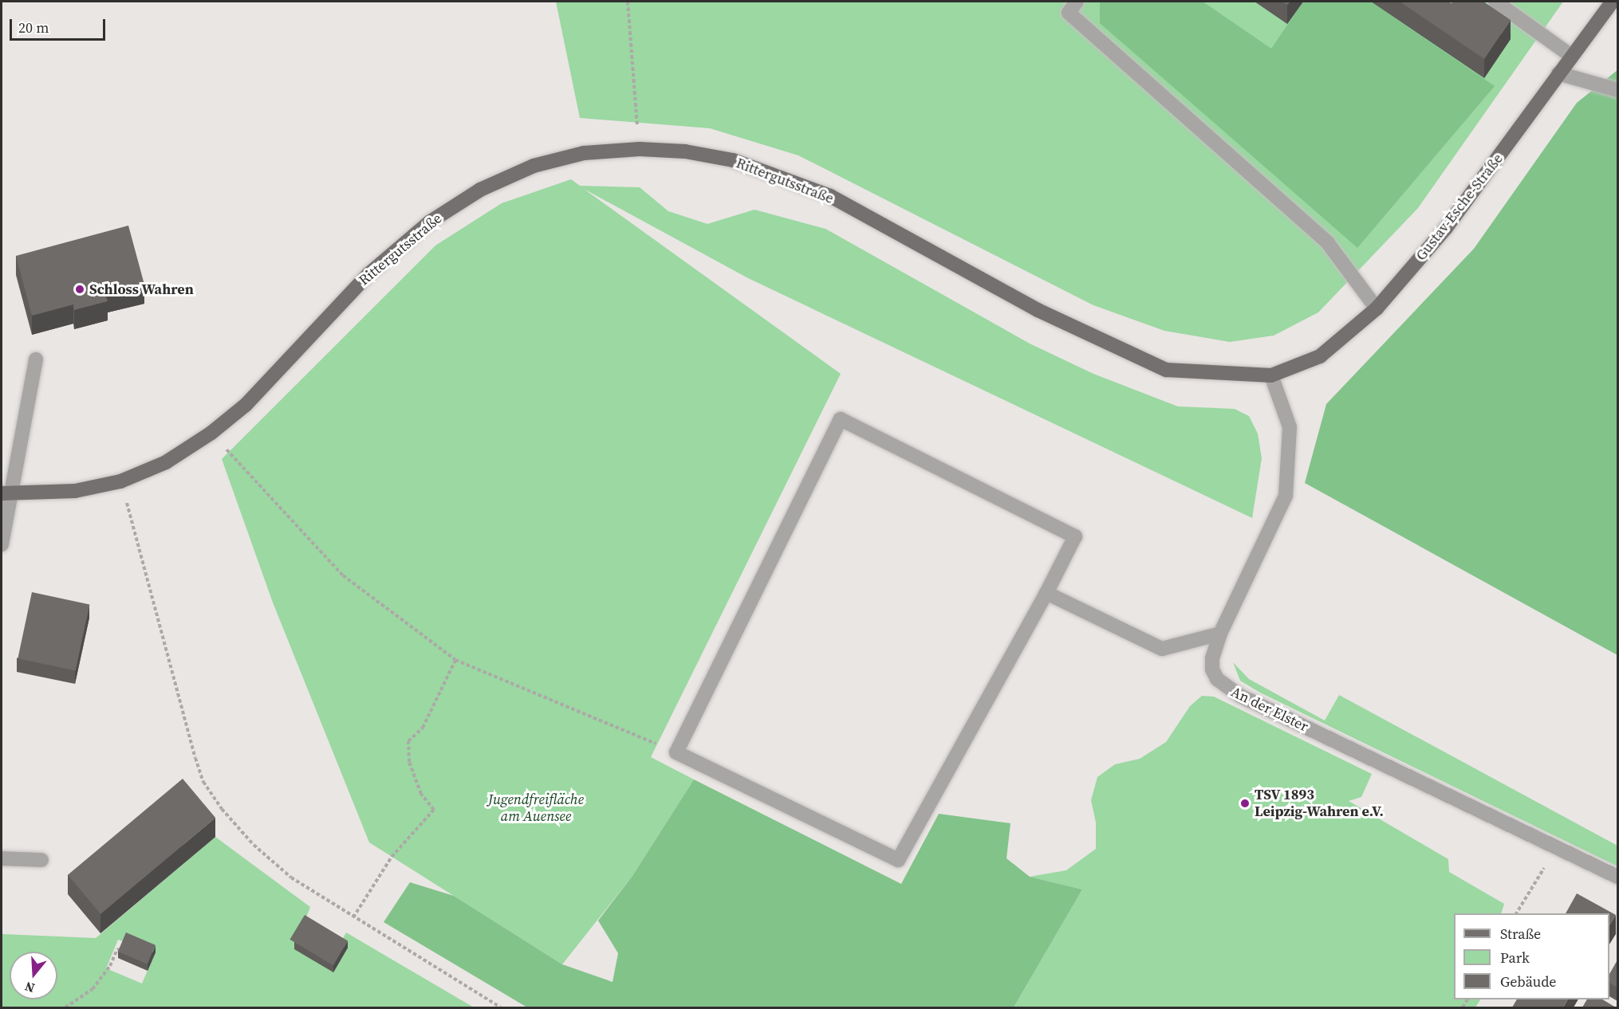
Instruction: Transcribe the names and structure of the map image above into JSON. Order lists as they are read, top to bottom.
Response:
{
  "streets": {
    "main road": ["Rittergutsstraße", "Gustav-Esche-Straße"],
    "street": ["An der Elster"]
  },
  "crossings": [
    ["Rittergutsstraße", "Gustav-Esche-Straße"],
    ["Rittergutsstraße", "An der Elster"],
    ["Gustav-Esche-Straße", "An der Elster"]
  ],
  "parks": ["Jugendfreifläche am Auensee"],
  "places": ["Schloss Wahren", "TSV 1893 Leipzig-Wahren e.V."],
  "legend": ["Straße", "Park", "Gebäude"],
  "scale_bar": "20 m",
  "north": "bottom"
}
